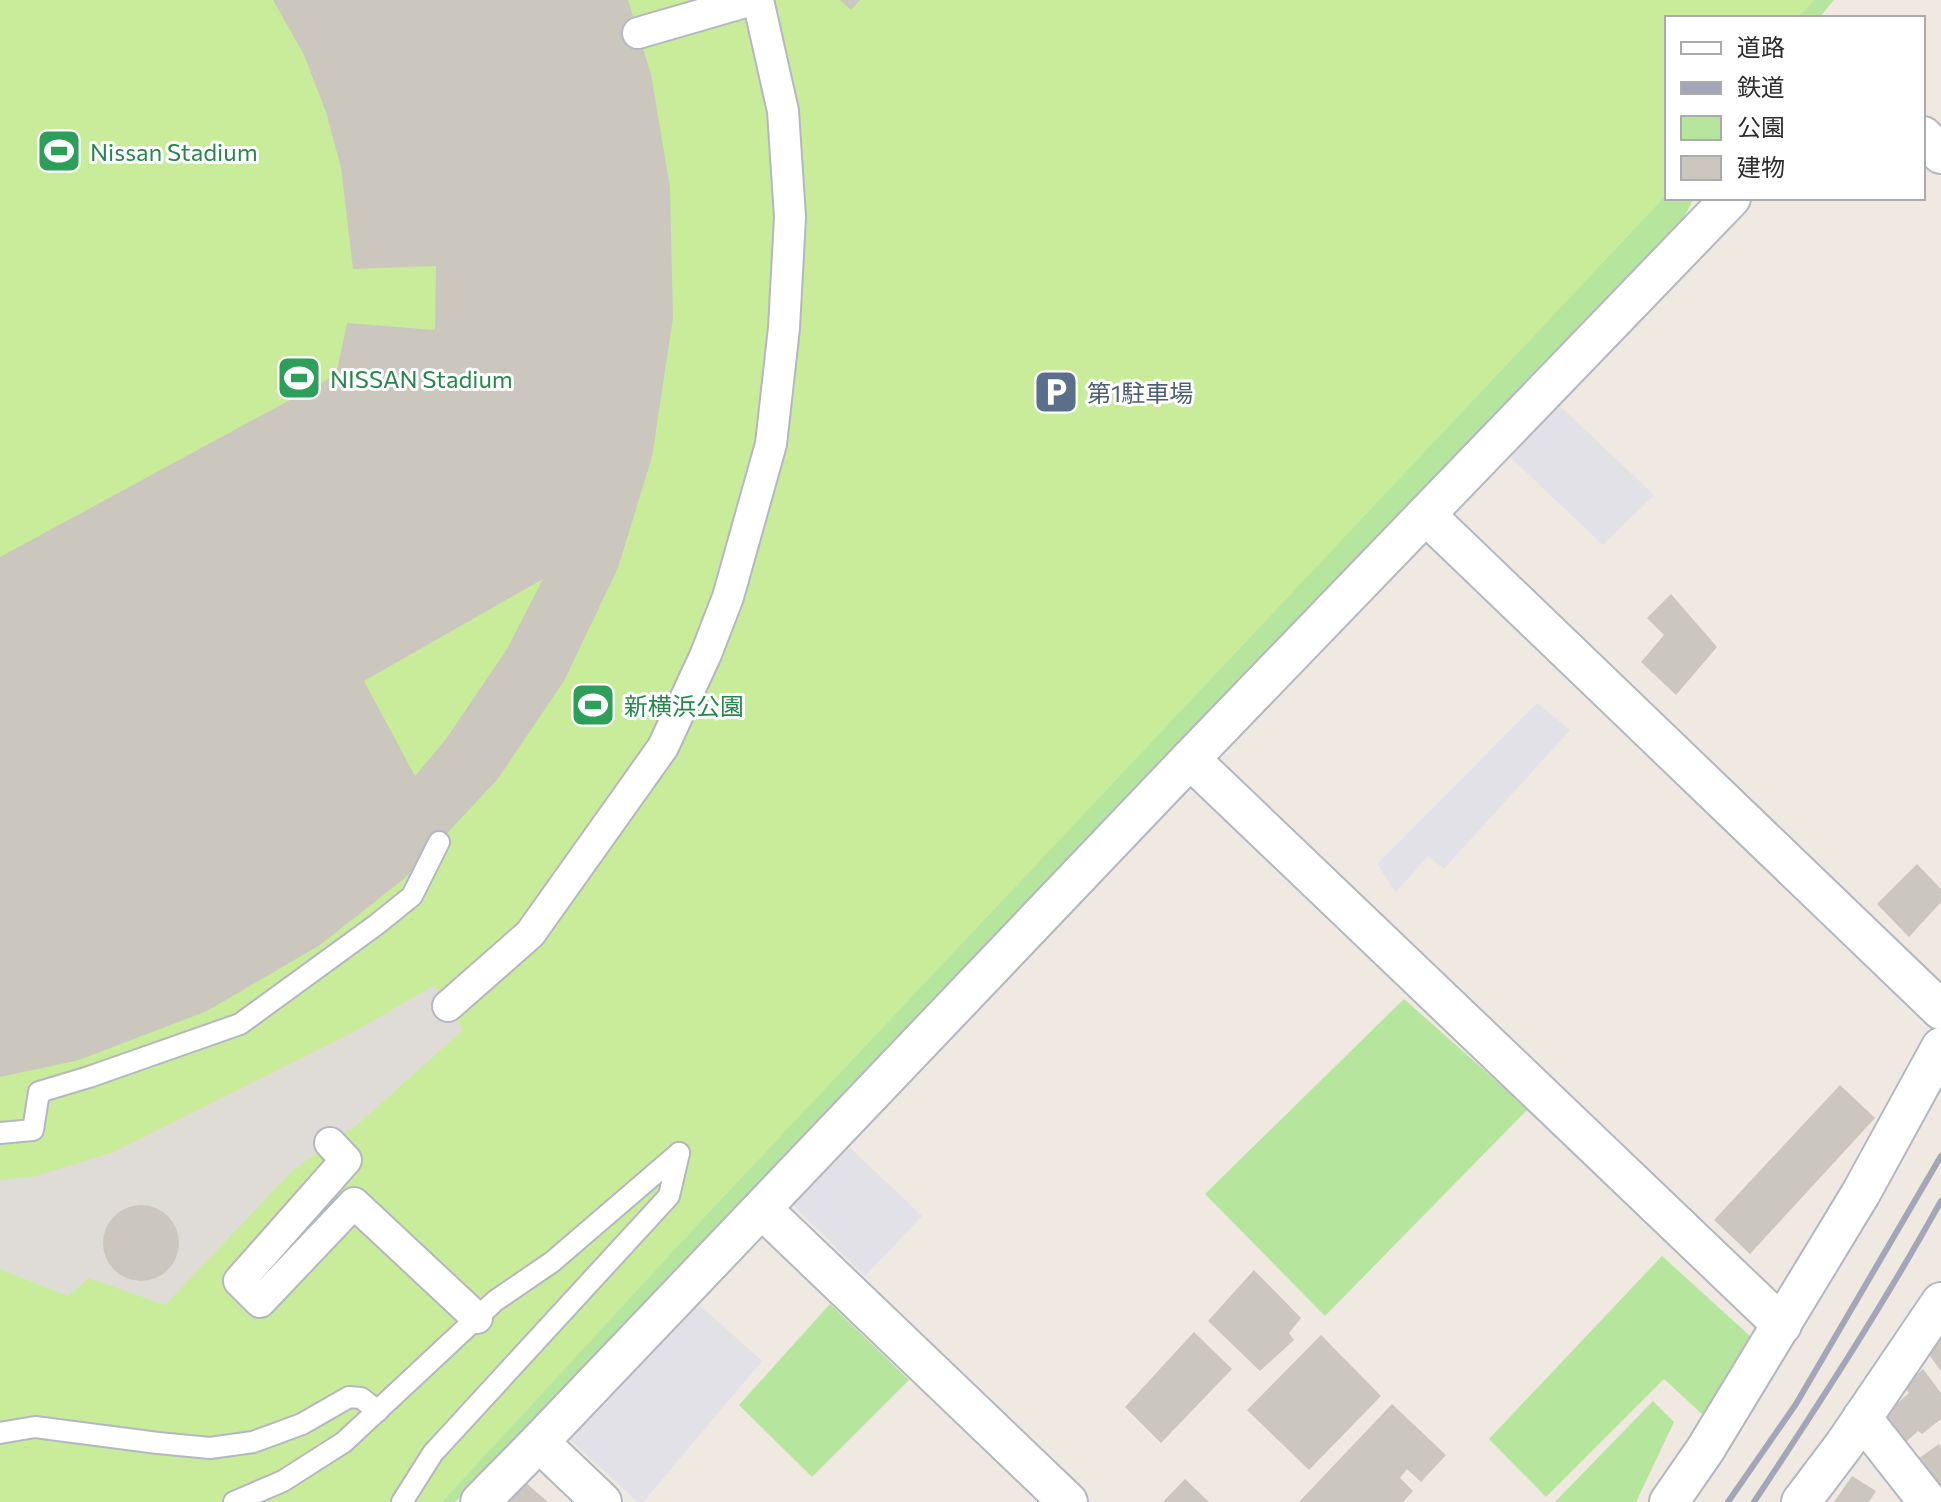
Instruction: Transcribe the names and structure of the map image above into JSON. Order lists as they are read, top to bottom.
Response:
{
  "places": {
    "sports": ["Nissan Stadium", "NISSAN Stadium", "新横浜公園"],
    "parking": ["第1駐車場"]
  },
  "legend": [
    "道路",
    "鉄道",
    "公園",
    "建物"
  ]
}
